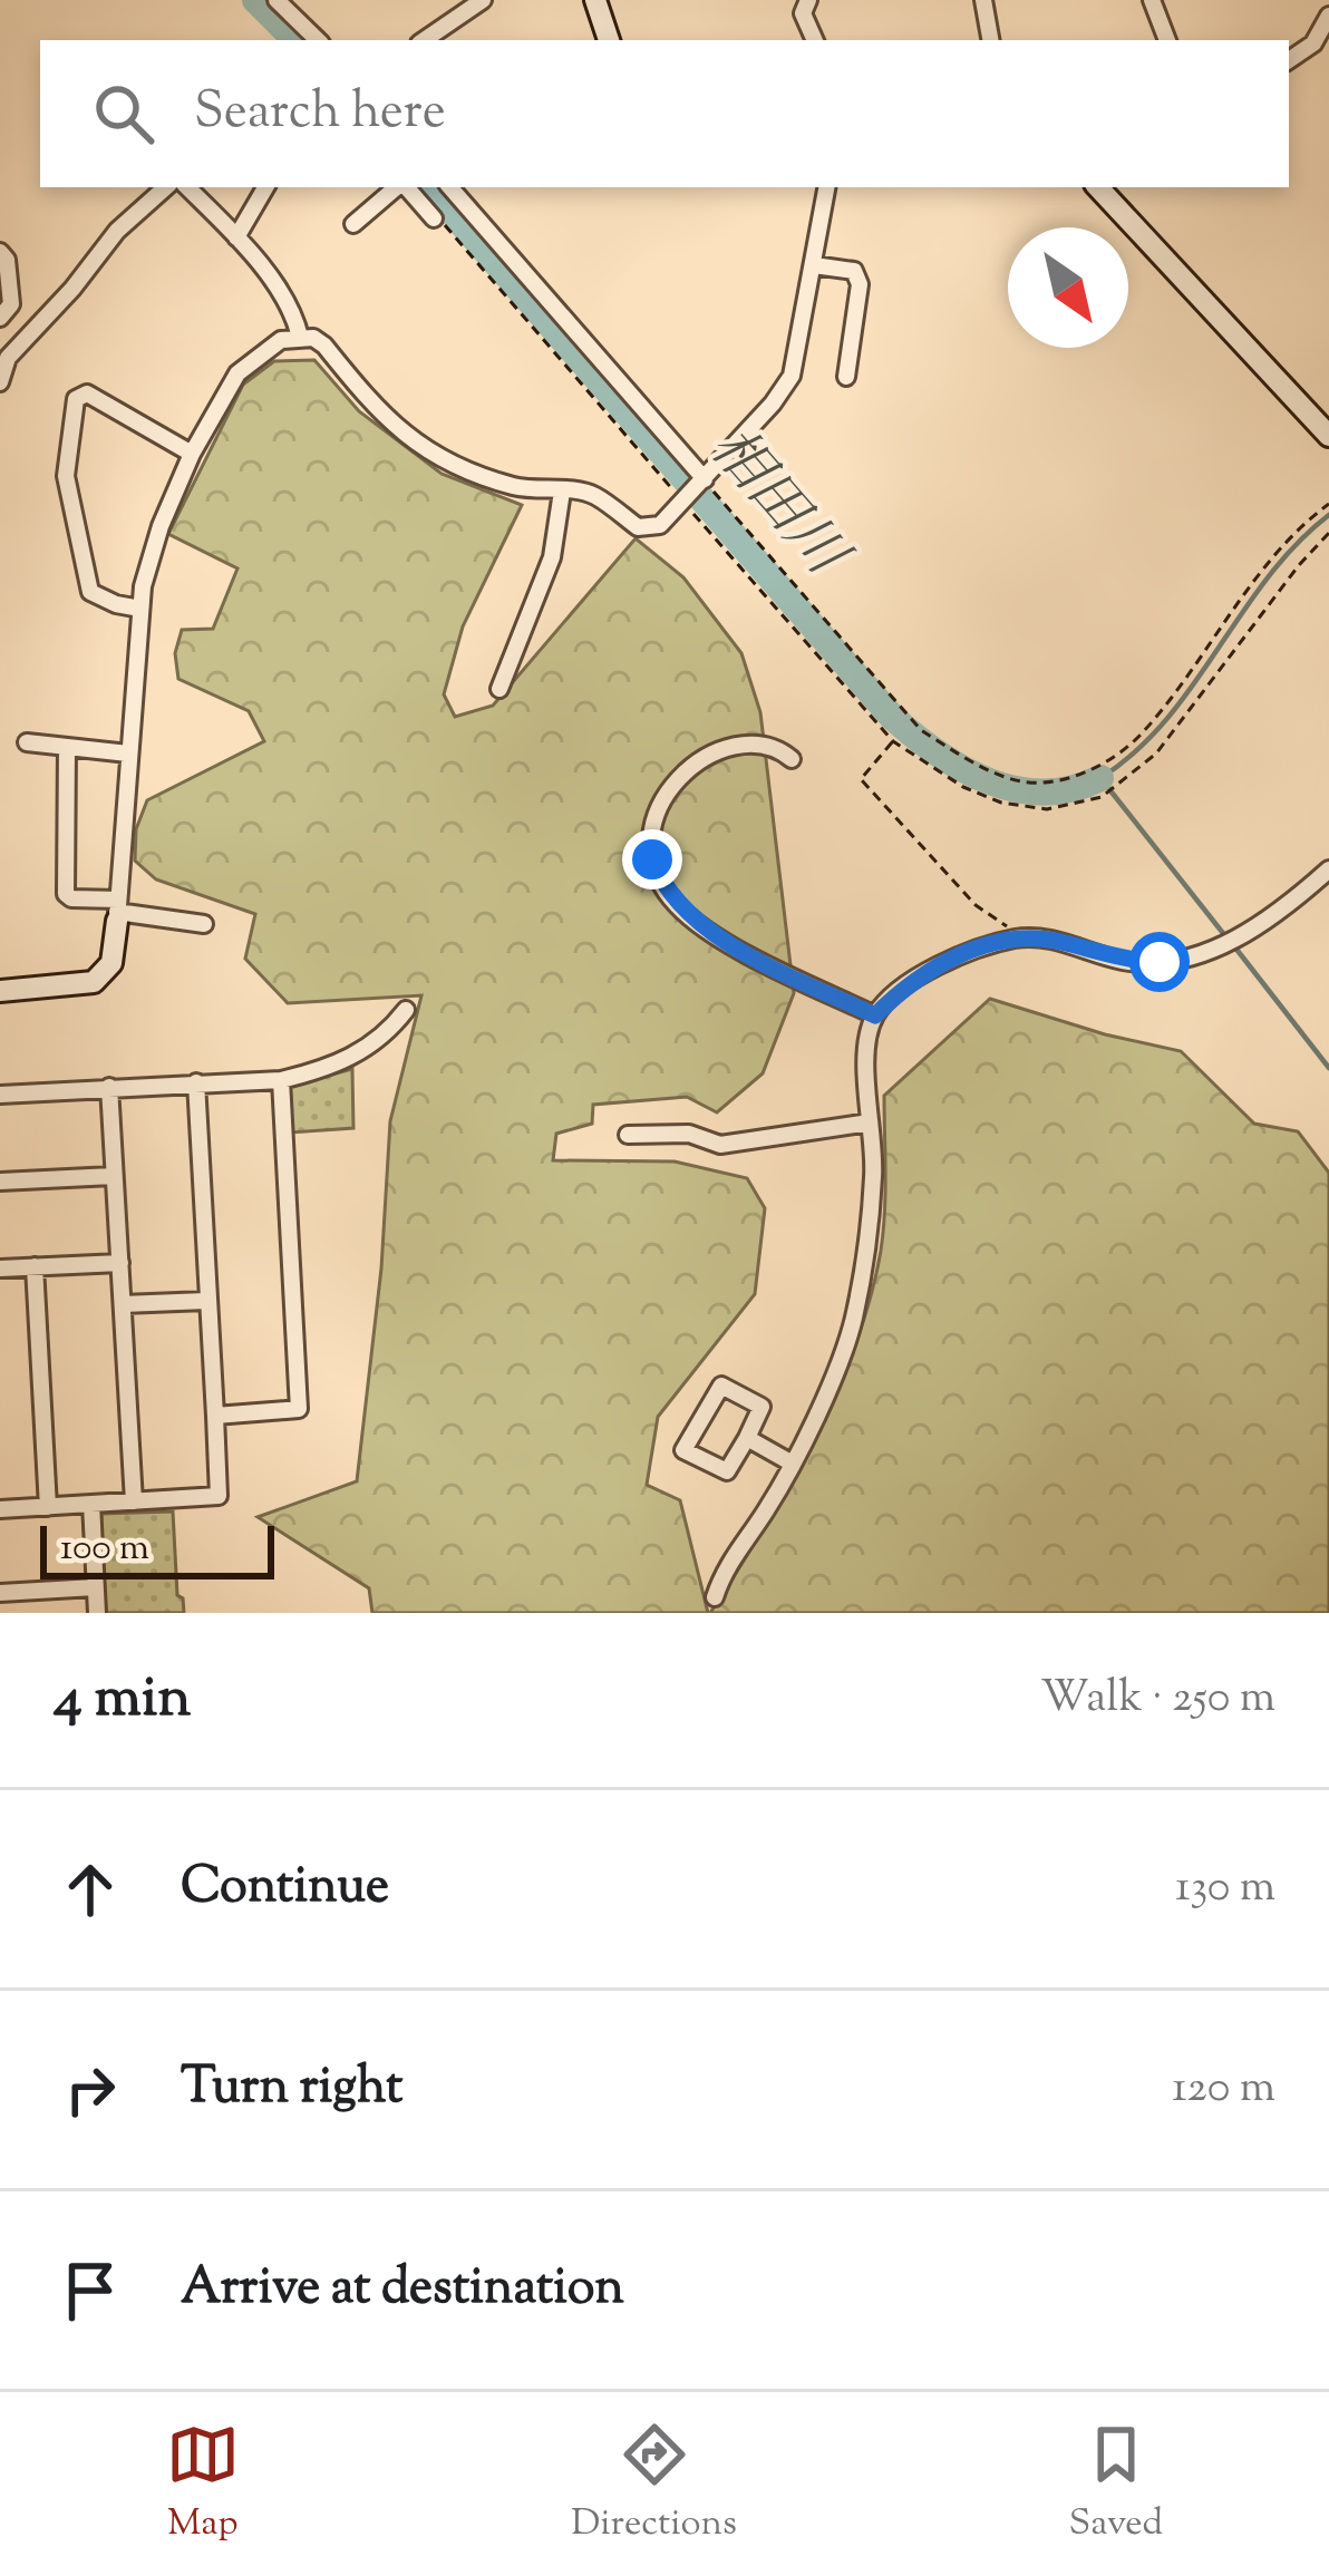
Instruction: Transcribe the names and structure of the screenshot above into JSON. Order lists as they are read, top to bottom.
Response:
{
  "water": ["相田川"],
  "scale_bar": "100 m",
  "north": "bottom right",
  "page": {
    "search": "Search here",
    "scale": "100 m",
    "heading": ["4 min", "Walk · 250 m"],
    "list": [
      ["Continue", "130 m"],
      ["Turn right", "120 m"],
      "Arrive at destination"
    ],
    "nav": ["Map", "Directions", "Saved"]
  }
}
